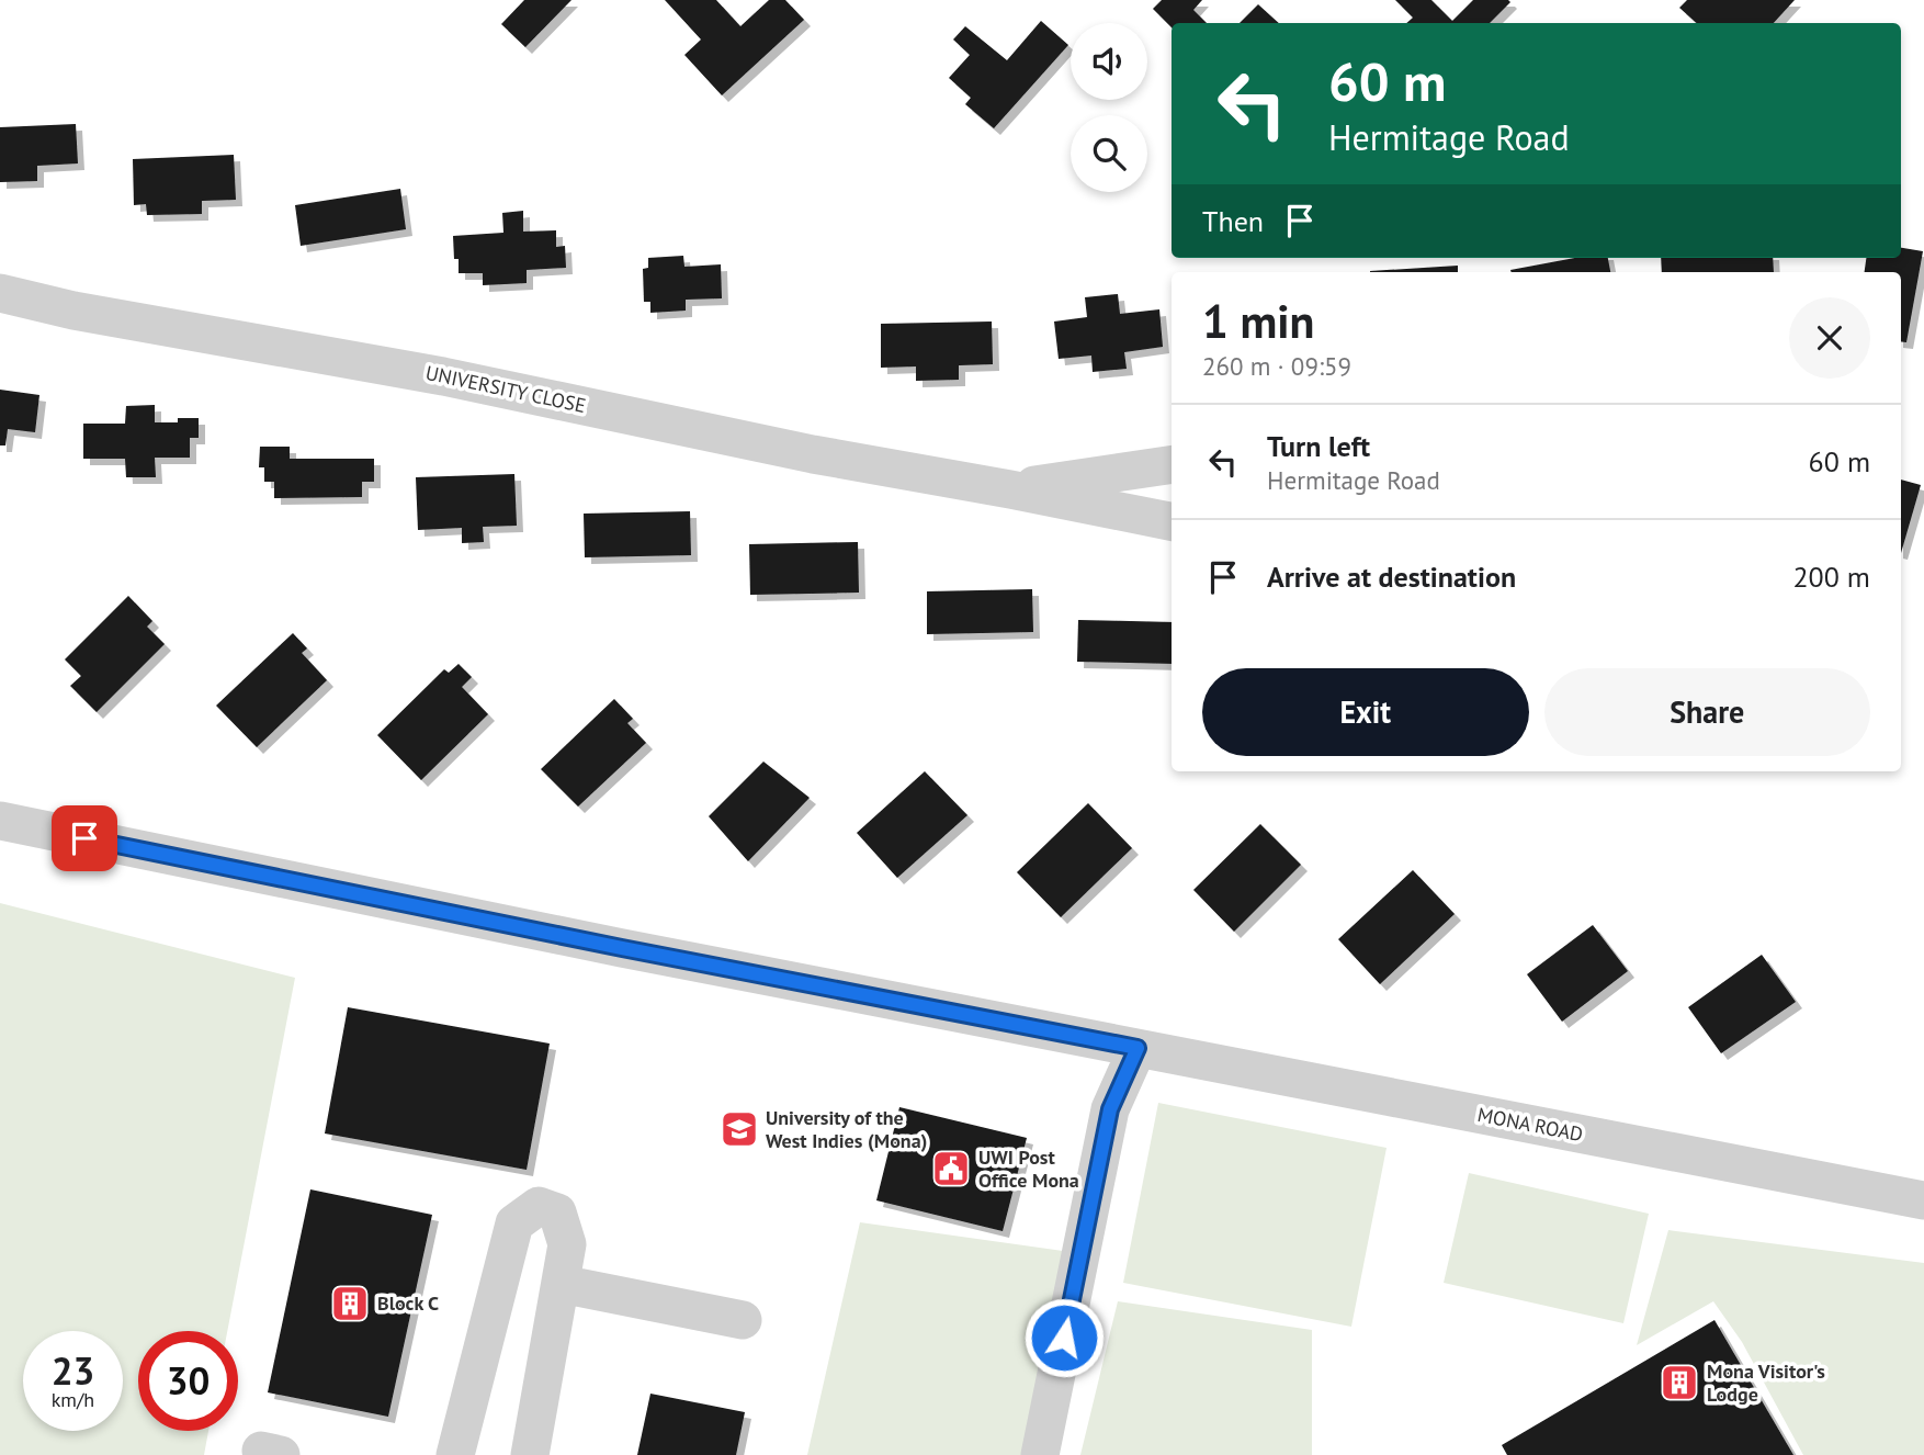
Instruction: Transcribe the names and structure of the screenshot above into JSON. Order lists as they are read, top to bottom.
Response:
{
  "streets": {
    "street": ["UNIVERSITY CLOSE", "MONA ROAD"]
  },
  "places": {
    "school or university": ["University of the West Indies (Mona)"],
    "public building": ["UWI Post Office Mona"],
    "building": ["Block C", "Mona Visitor's Lodge"]
  },
  "page": {
    "turn": ["60 m", "Hermitage Road"],
    "then": "Then",
    "heading": ["1 min", "260 m · 09:59"],
    "list": [
      {
        "name": "Turn left",
        "note": "Hermitage Road",
        "value": "60 m"
      },
      {
        "name": "Arrive at destination",
        "value": "200 m"
      }
    ],
    "buttons": ["Exit", "Share"],
    "speed": "23 km/h",
    "limit": "30"
  }
}
